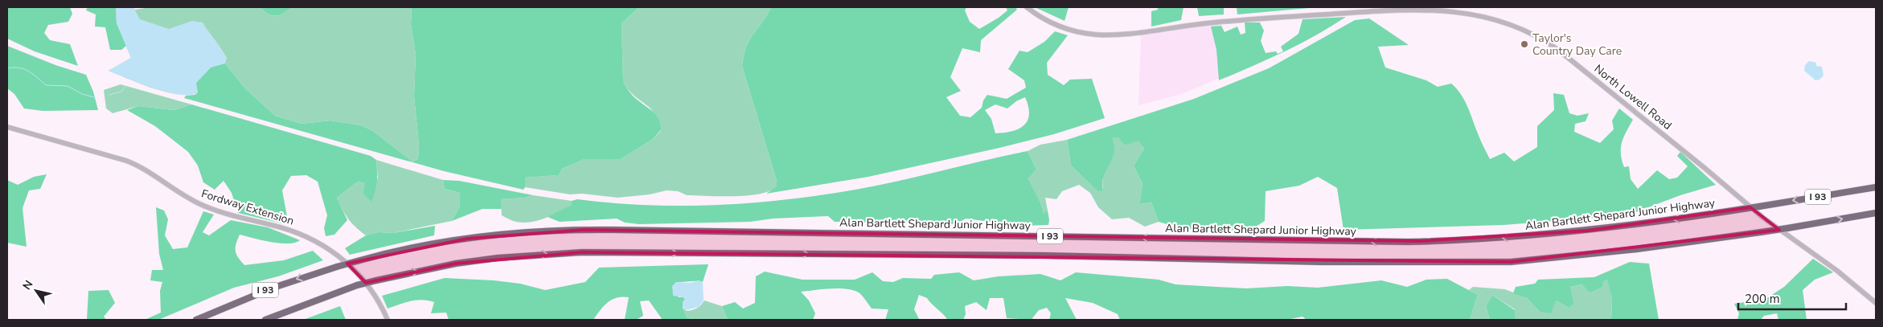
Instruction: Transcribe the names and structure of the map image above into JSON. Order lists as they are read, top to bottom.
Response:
{
  "streets": {
    "highway": ["I 93", "Alan Bartlett Shepard Junior Highway"],
    "street": ["North Lowell Road", "Fordway Extension"]
  },
  "places": ["Taylor's Country Day Care"],
  "scale_bar": "200 m",
  "north": "top left"
}
